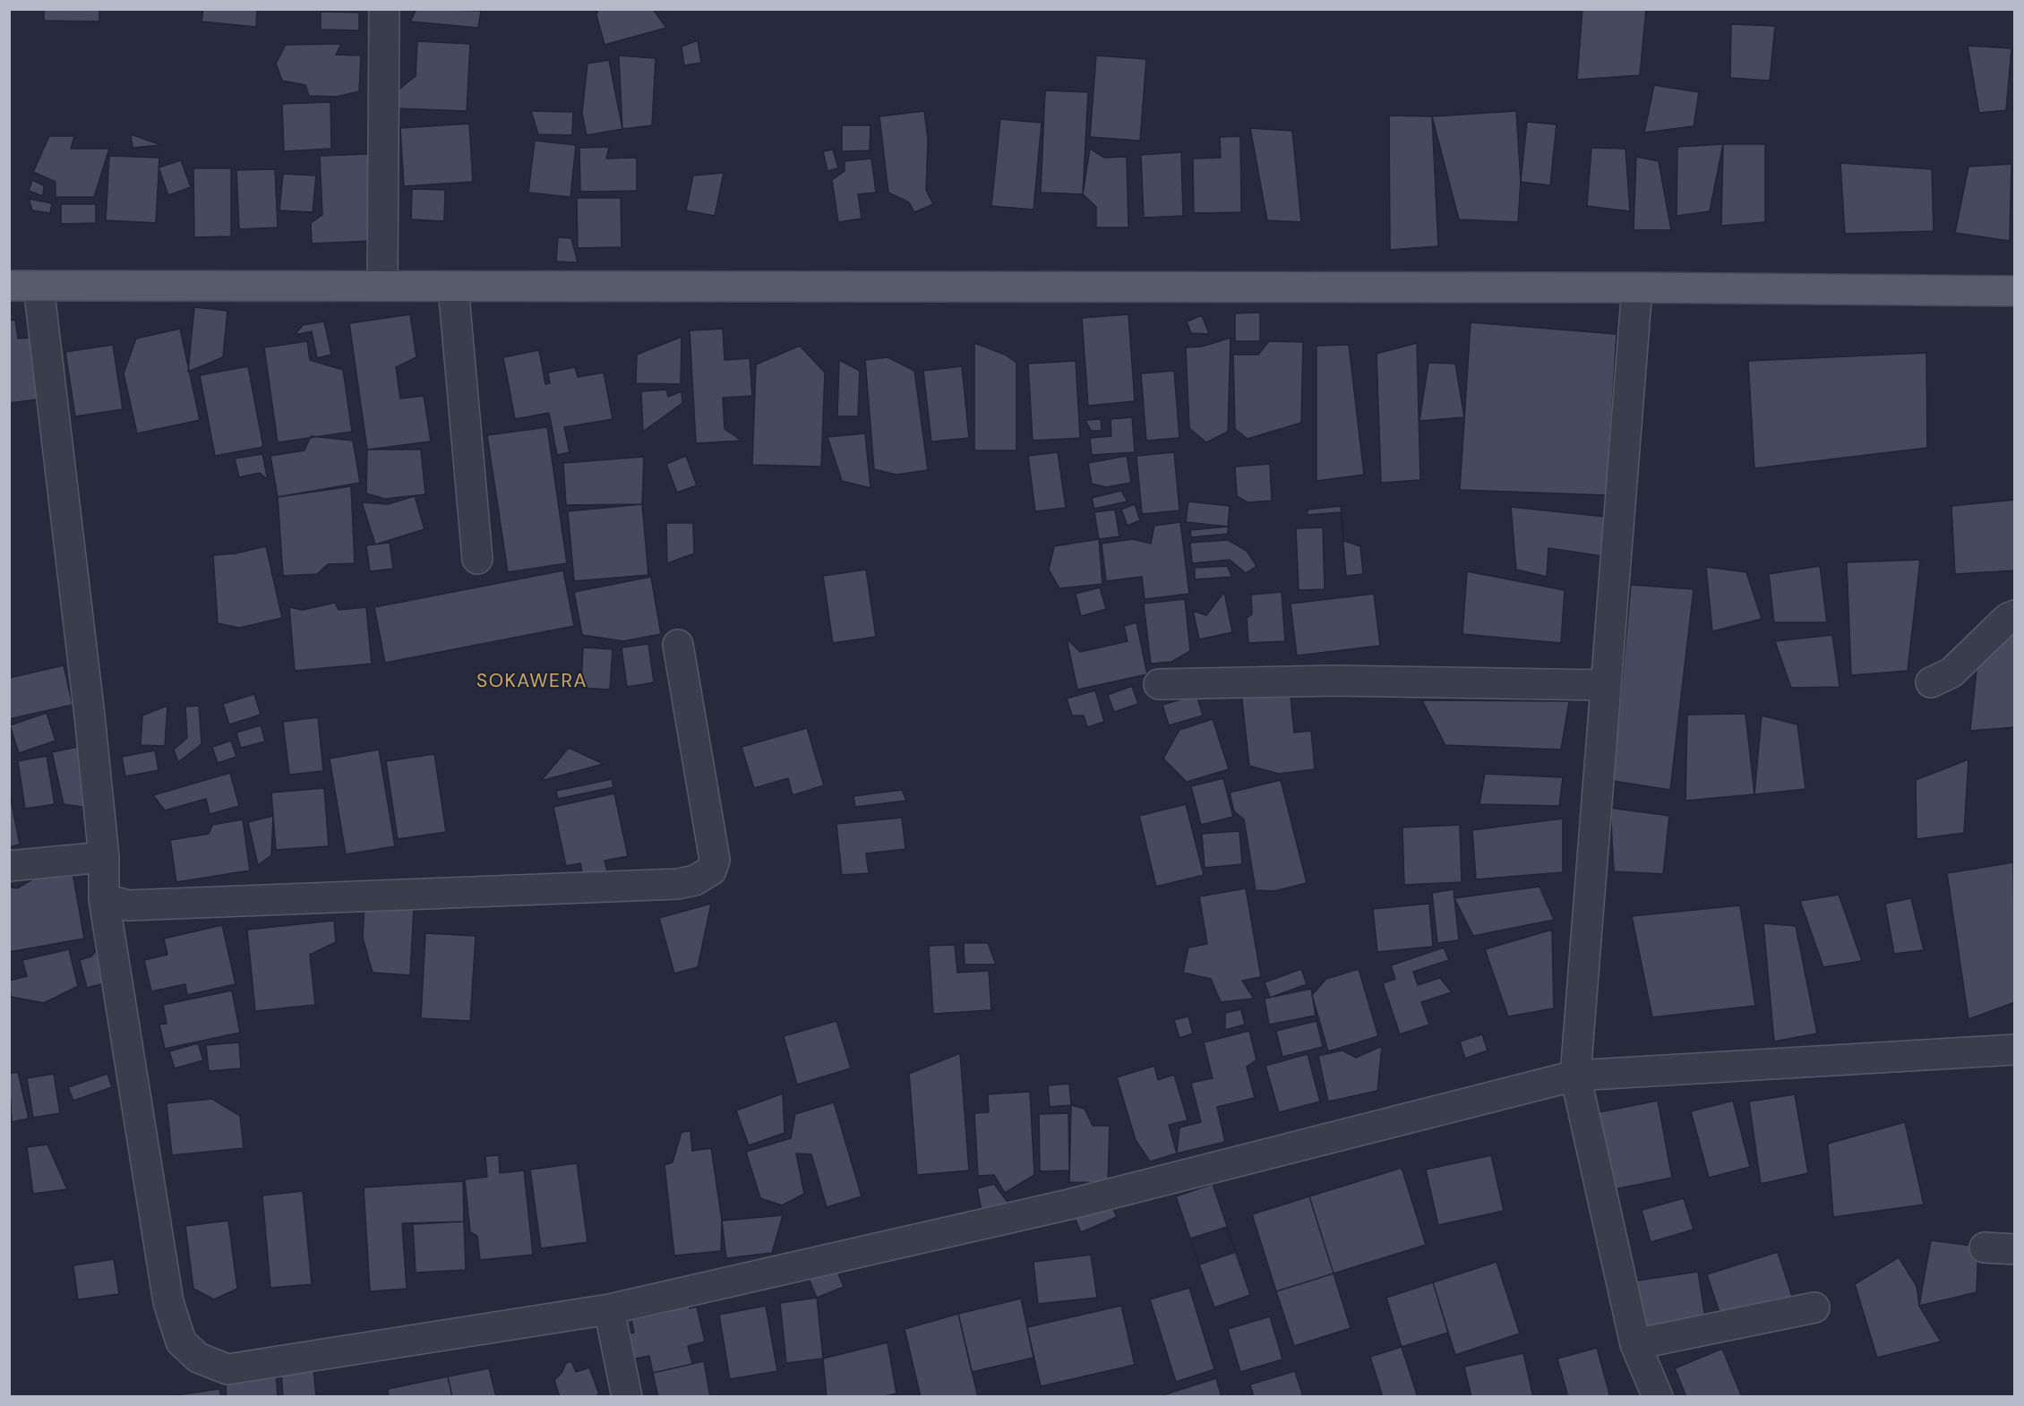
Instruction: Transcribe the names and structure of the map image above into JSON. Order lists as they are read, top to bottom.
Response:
{
  "districts": ["SOKAWERA"]
}
